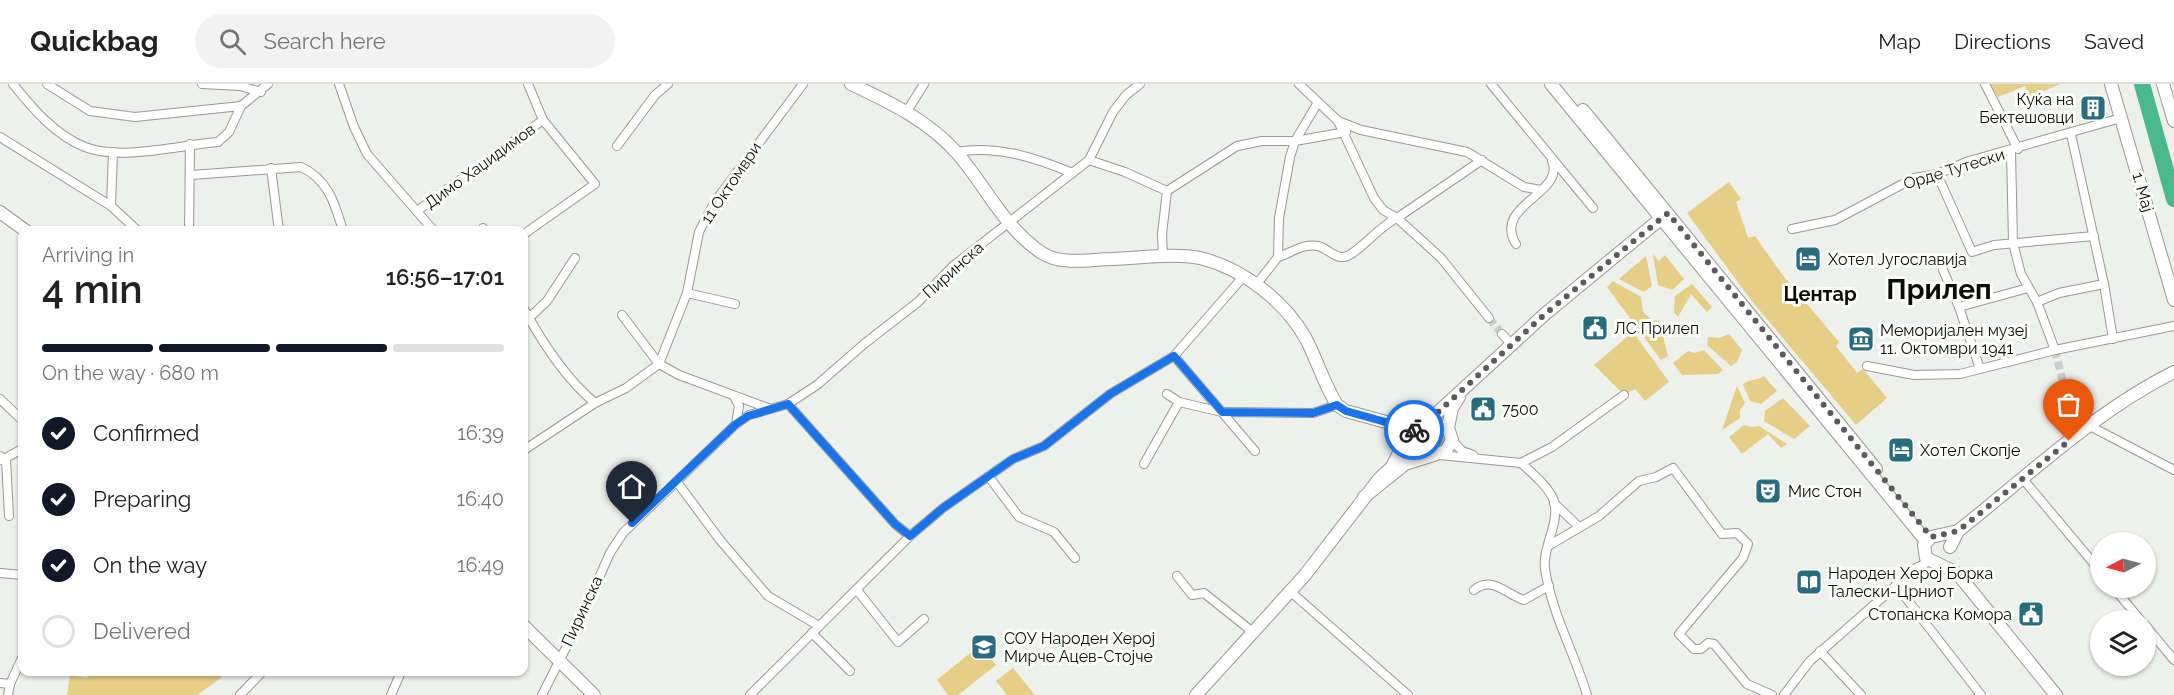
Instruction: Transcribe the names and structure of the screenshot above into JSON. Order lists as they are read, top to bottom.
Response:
{
  "streets": {
    "street": [
      "Димо Хаџидимов",
      "Орде Тутески",
      "11 Октомври",
      "1. Мај",
      "Пиринска"
    ]
  },
  "crossings": [
    ["Орде Тутески", "1. Мај"],
    ["11 Октомври", "Пиринска"]
  ],
  "districts": ["Прилеп", "Центар"],
  "places": {
    "building": ["Куќа на Бектешовци"],
    "hotel": ["Хотел Југославија", "Хотел Скопје"],
    "public building": ["ЛС Прилеп", "7500", "Стопанска Комора"],
    "museum": ["Меморијален музеј 11. Октомври 1941"],
    "theatre": ["Мис Стон"],
    "library": ["Народен Херој Борка Талески-Црниот"],
    "school or university": ["СОУ Народен Херој Мирче Ацев-Стојче"]
  },
  "north": "left",
  "page": {
    "header": "Quickbag",
    "search": "Search here",
    "nav": ["Map", "Directions", "Saved"],
    "heading": ["4 min", "Arriving in", "16:56–17:01"],
    "bar": "On the way · 680 m",
    "list": [
      ["Confirmed", "16:39"],
      ["Preparing", "16:40"],
      ["On the way", "16:49"],
      "Delivered"
    ]
  }
}
